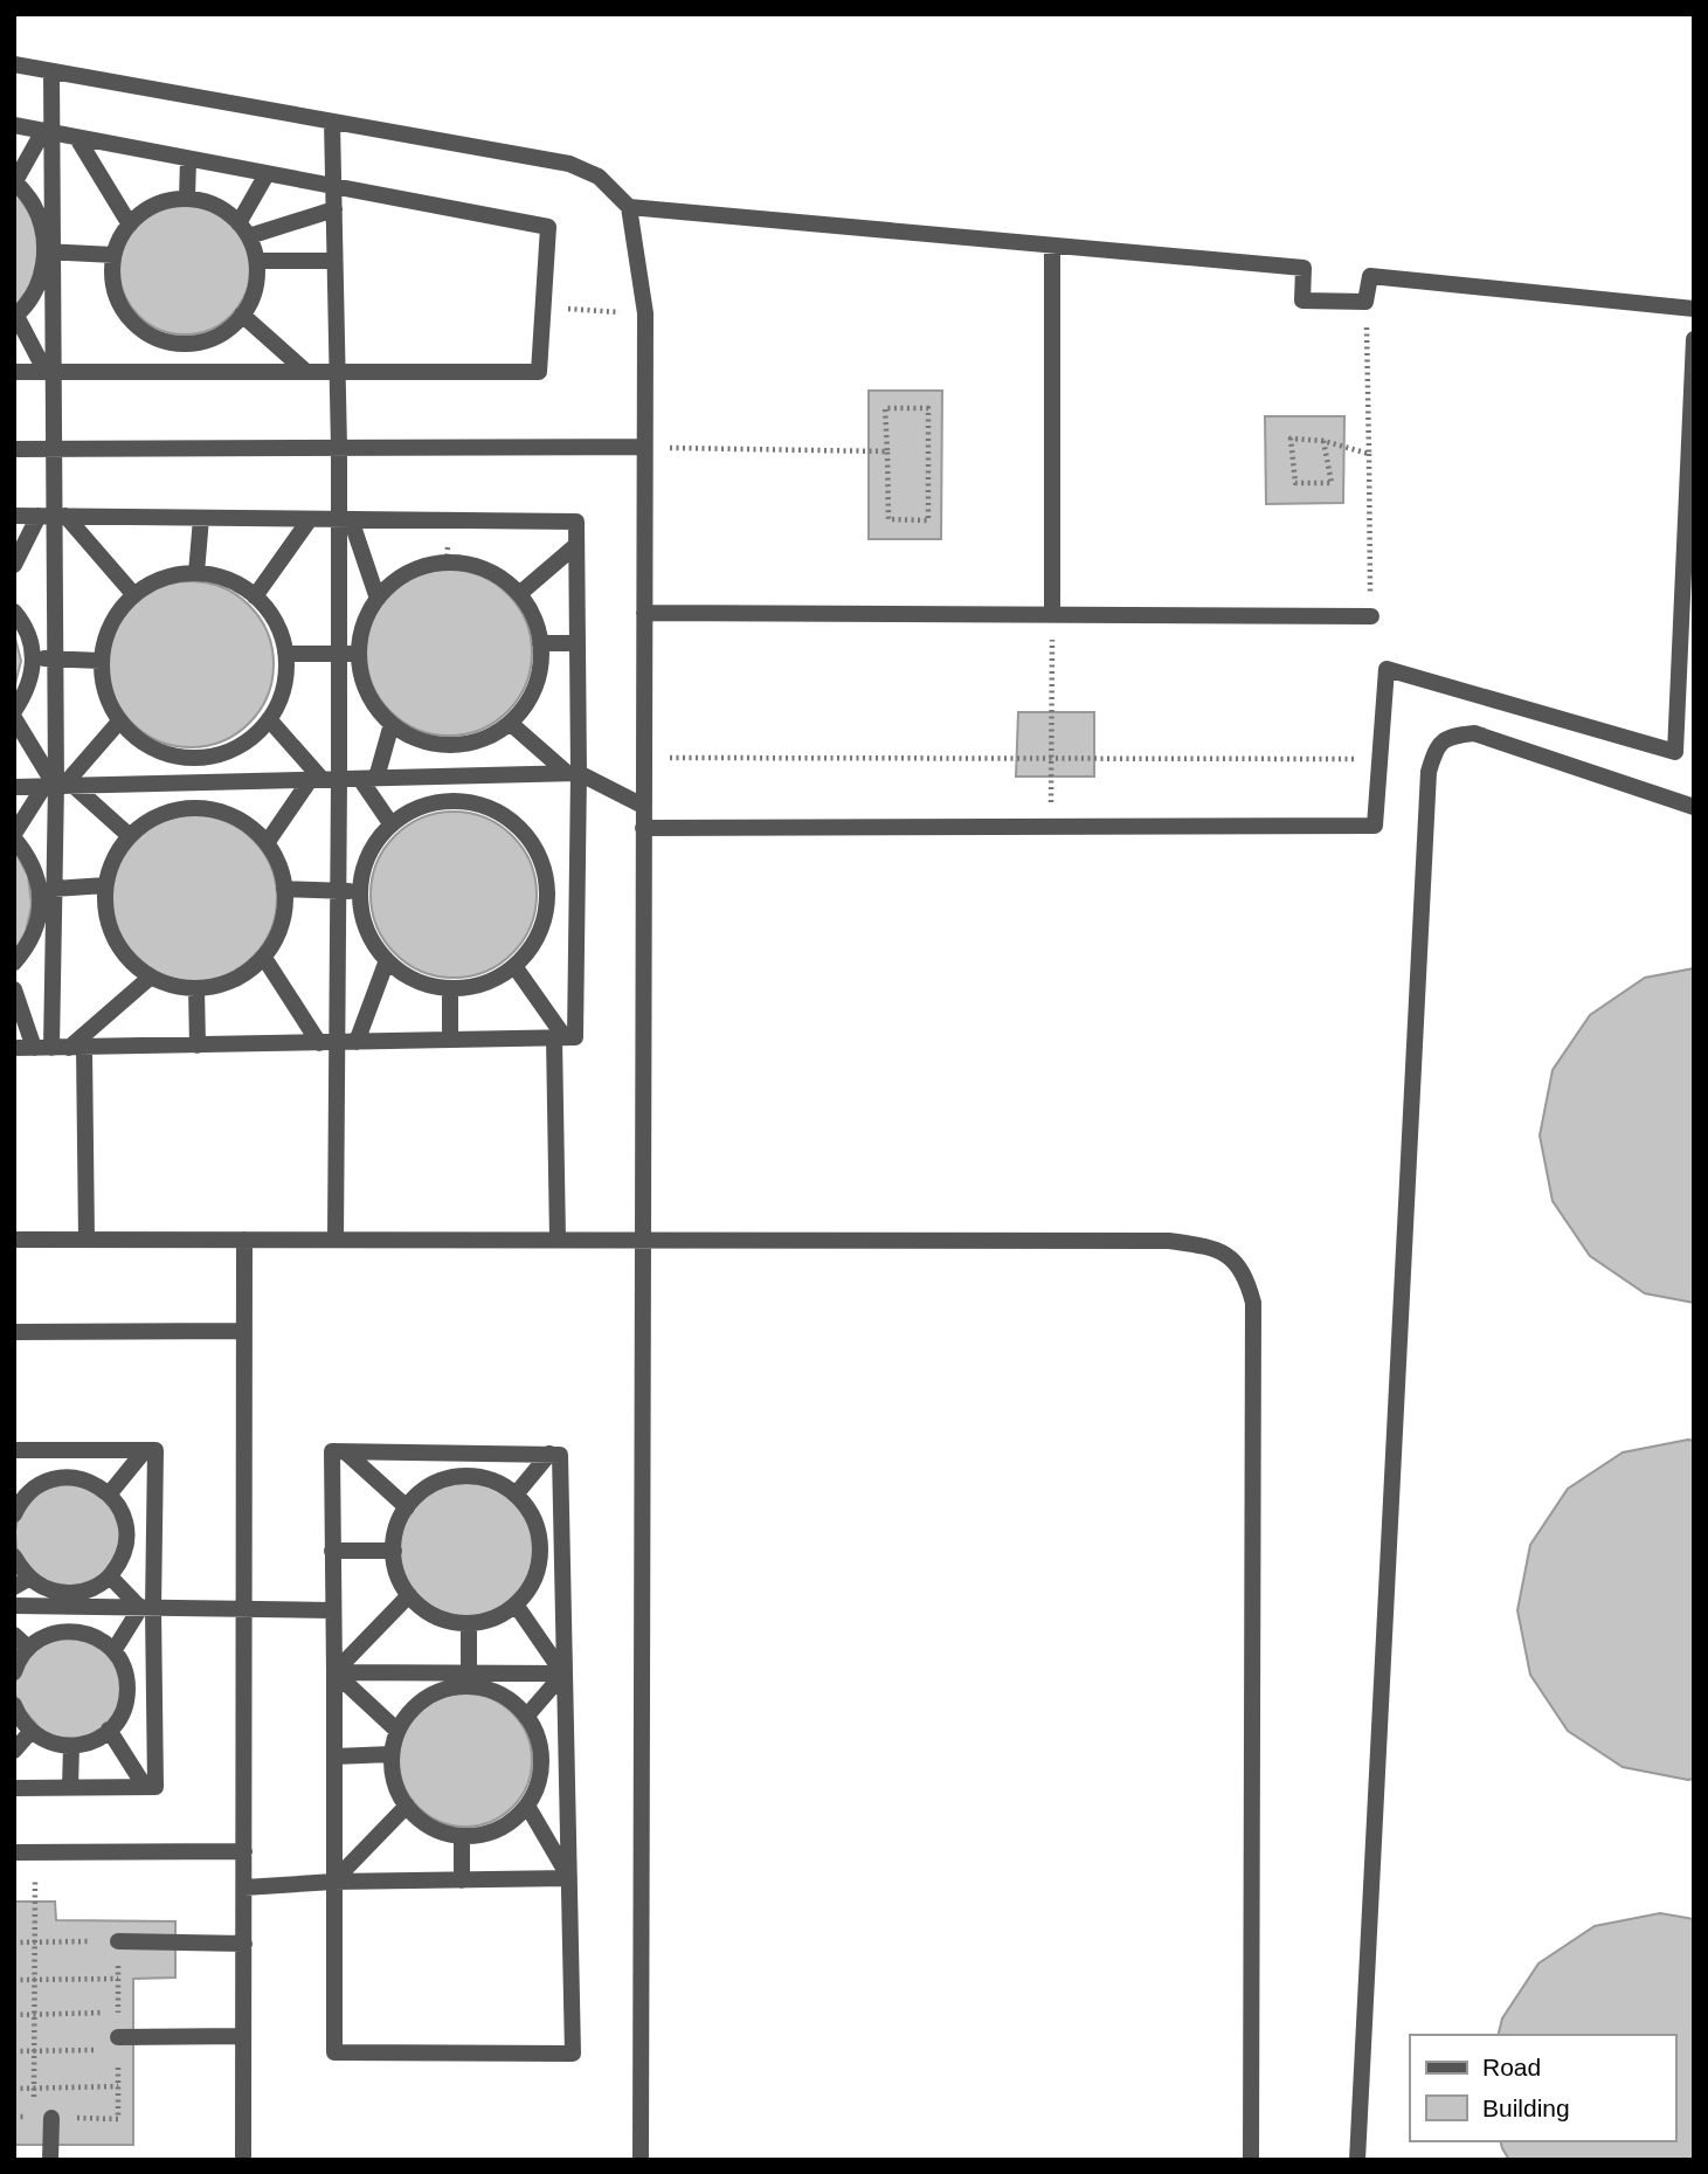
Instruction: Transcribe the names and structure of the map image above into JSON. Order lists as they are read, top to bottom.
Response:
{
  "legend": ["Road", "Building"]
}
